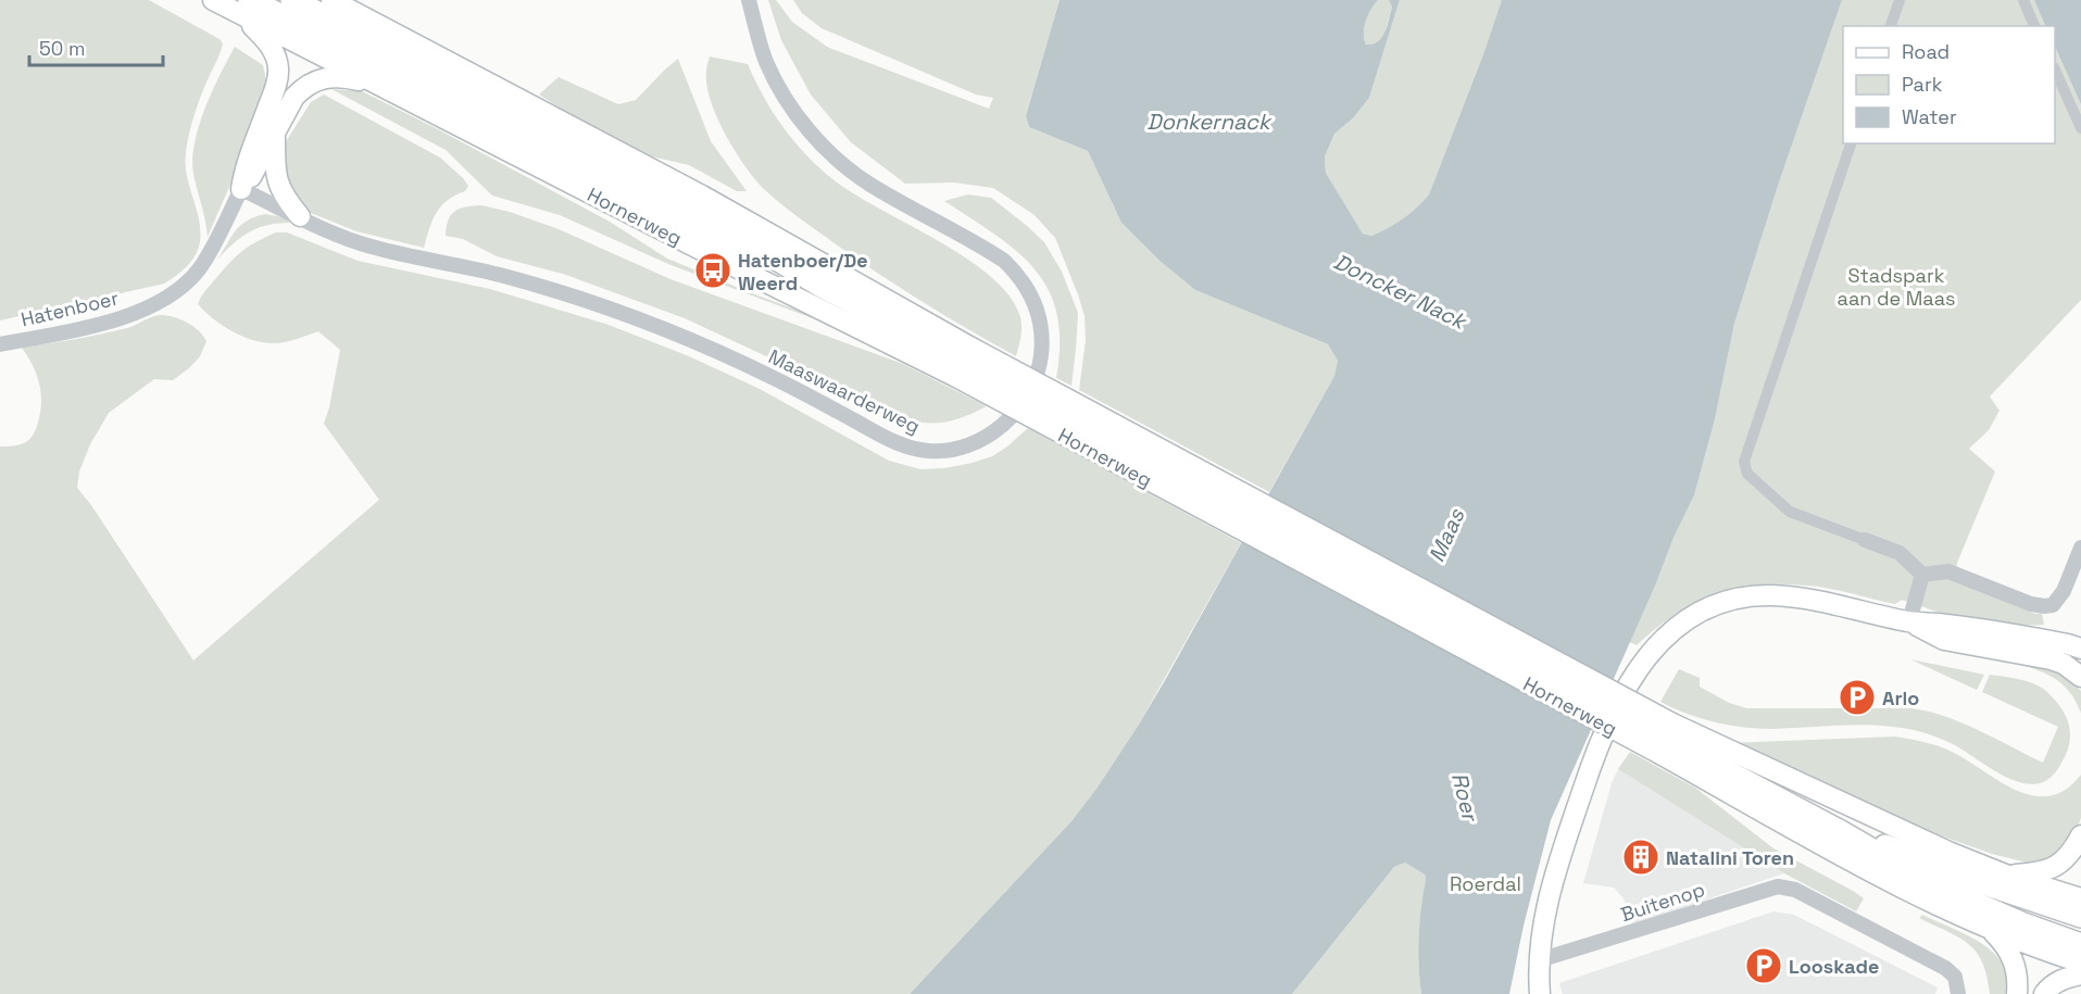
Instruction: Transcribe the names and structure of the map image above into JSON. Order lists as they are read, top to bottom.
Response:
{
  "streets": {
    "main road": ["Hornerweg"],
    "street": ["Hatenboer", "Maaswaarderweg", "Buitenop"]
  },
  "crossings": [
    ["Hatenboer", "Maaswaarderweg"]
  ],
  "water": [
    "Donkernack",
    "Doncker Nack",
    "Maas",
    "Roer"
  ],
  "parks": ["Stadspark aan de Maas", "Roerdal"],
  "places": {
    "bus stop": ["Hatenboer/De Weerd"],
    "parking": ["Arlo", "Looskade"],
    "building": ["Natalini Toren"]
  },
  "legend": ["Road", "Park", "Water"],
  "scale_bar": "50 m"
}
